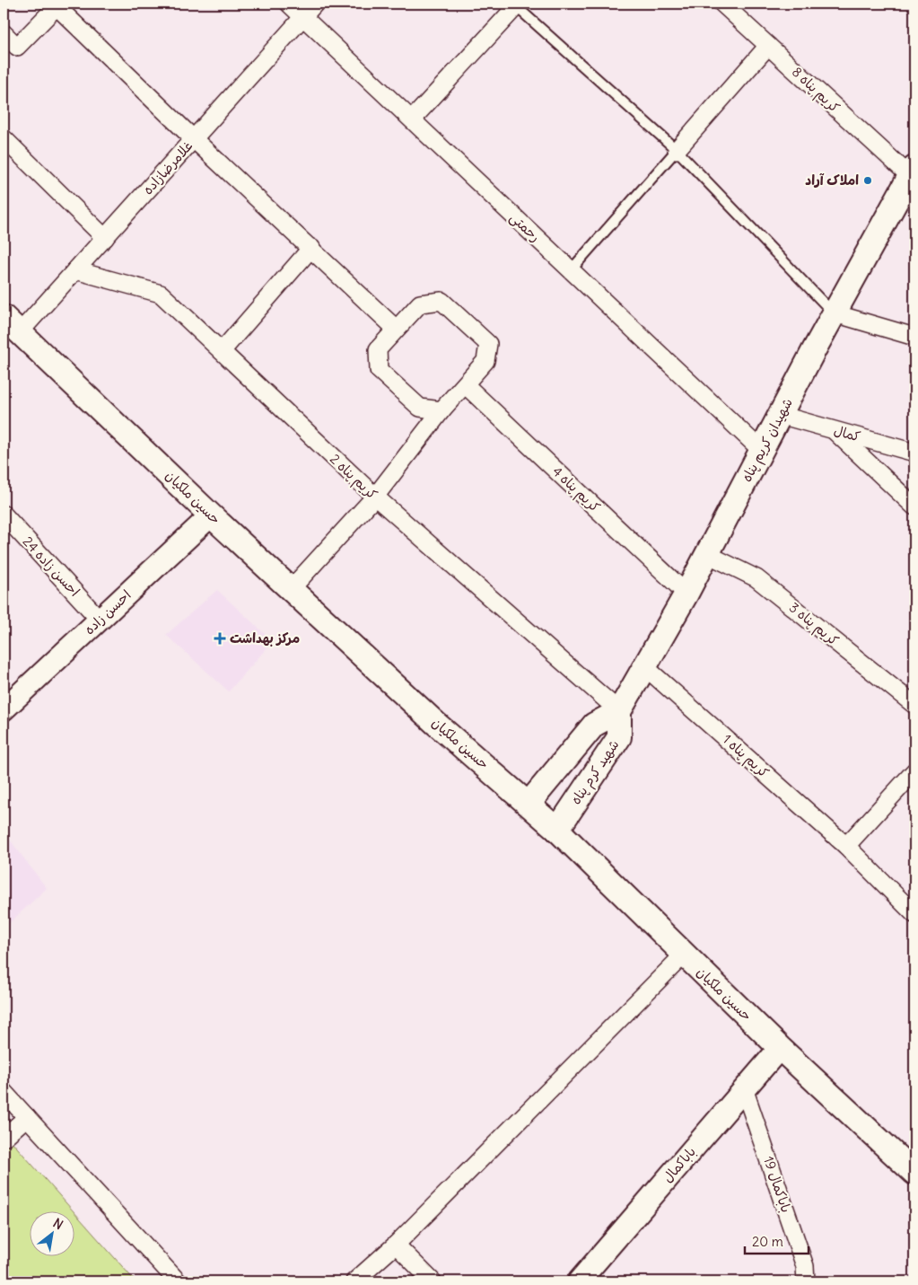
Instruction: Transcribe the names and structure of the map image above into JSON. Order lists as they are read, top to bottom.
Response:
{
  "streets": {
    "main road": ["شهیدان کریم پناه", "حسین ملکیان", "شهید کرم پناه"],
    "street": [
      "کریم پناه 8",
      "غلامرضازاده",
      "رحمتی",
      "کمال",
      "کریم پناه 2",
      "کریم پناه 4",
      "احسن زاده 24",
      "احسن زاده",
      "کریم پناه 3",
      "کریم پناه 1",
      "باباکمال",
      "باباکمال 19"
    ]
  },
  "crossings": [
    ["کریم پناه 8", "شهیدان کریم پناه"],
    ["غلامرضازاده", "رحمتی"],
    ["غلامرضازاده", "کریم پناه 2"],
    ["غلامرضازاده", "حسین ملکیان"],
    ["رحمتی", "شهیدان کریم پناه"],
    ["کمال", "شهیدان کریم پناه"],
    ["شهیدان کریم پناه", "کریم پناه 2"],
    ["شهیدان کریم پناه", "کریم پناه 4"],
    ["شهیدان کریم پناه", "کریم پناه 3"],
    ["شهیدان کریم پناه", "کریم پناه 1"],
    ["شهیدان کریم پناه", "شهید کرم پناه"],
    ["کریم پناه 2", "شهید کرم پناه"],
    ["حسین ملکیان", "احسن زاده"],
    ["حسین ملکیان", "شهید کرم پناه"],
    ["حسین ملکیان", "باباکمال"],
    ["احسن زاده 24", "احسن زاده"],
    ["باباکمال", "باباکمال 19"]
  ],
  "places": {
    "other": ["املاک آراد"],
    "health": ["مرکز بهداشت"]
  },
  "scale_bar": "20 m",
  "north": "top right"
}
